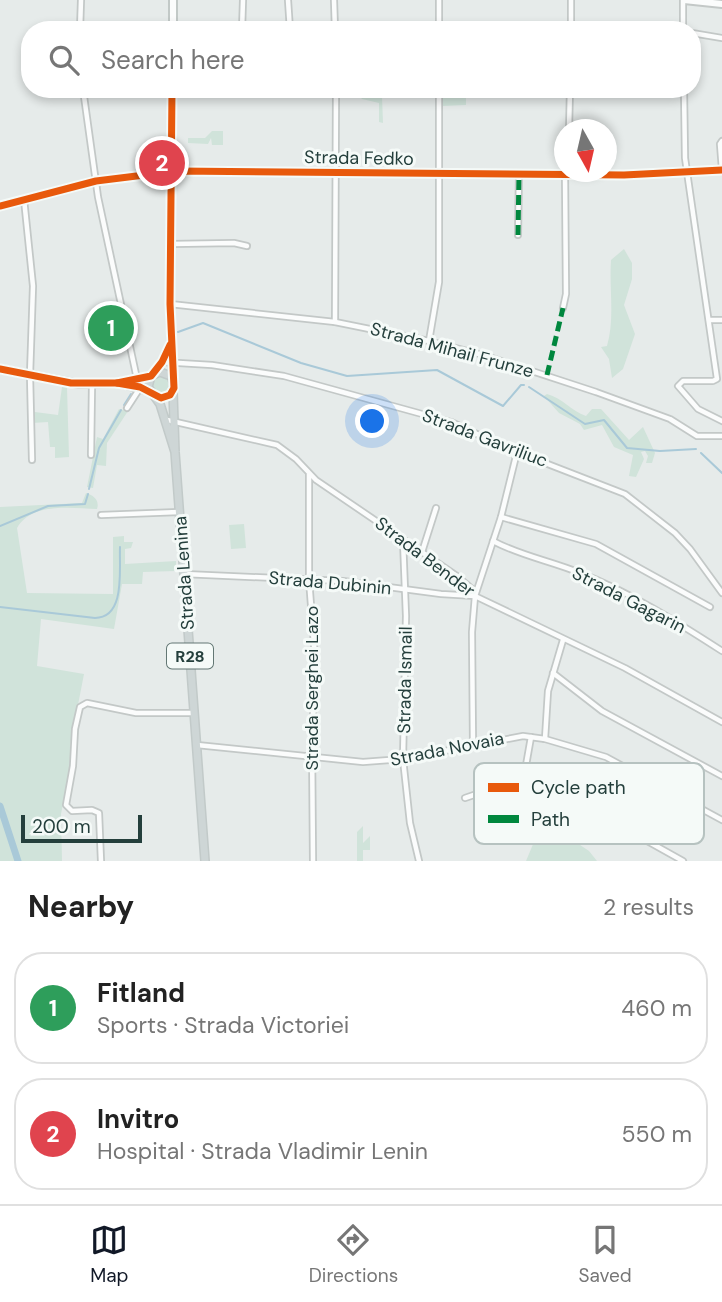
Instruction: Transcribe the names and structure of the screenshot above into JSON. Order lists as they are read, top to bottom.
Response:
{
  "streets": {
    "main road": ["Strada Lenina", "R28"],
    "street": [
      "Strada Fedko",
      "Strada Mihail Frunze",
      "Strada Gavriliuc",
      "Strada Bender",
      "Strada Dubinin",
      "Strada Gagarin",
      "Strada Ismail",
      "Strada Serghei Lazo",
      "Strada Novaia"
    ]
  },
  "crossings": [
    ["Strada Bender", "Strada Lenina"],
    ["Strada Bender", "Strada Dubinin"],
    ["Strada Bender", "R28"],
    ["Strada Bender", "Strada Ismail"],
    ["Strada Bender", "Strada Serghei Lazo"],
    ["Strada Lenina", "Strada Dubinin"],
    ["Strada Lenina", "R28"],
    ["Strada Lenina", "Strada Novaia"],
    ["Strada Dubinin", "Strada Ismail"],
    ["Strada Dubinin", "Strada Serghei Lazo"],
    ["Strada Ismail", "Strada Novaia"],
    ["Strada Serghei Lazo", "Strada Novaia"]
  ],
  "legend": ["Cycle path", "Path"],
  "scale_bar": "200 m",
  "north": "bottom",
  "page": {
    "search": "Search here",
    "pins": ["2", "1"],
    "scale": "200 m",
    "heading": ["Nearby", "2 results"],
    "list": [
      {
        "mark": "1",
        "name": "Fitland",
        "note": "Sports · Strada Victoriei",
        "value": "460 m"
      },
      {
        "mark": "2",
        "name": "Invitro",
        "note": "Hospital · Strada Vladimir Lenin",
        "value": "550 m"
      }
    ],
    "nav": ["Map", "Directions", "Saved"]
  }
}
